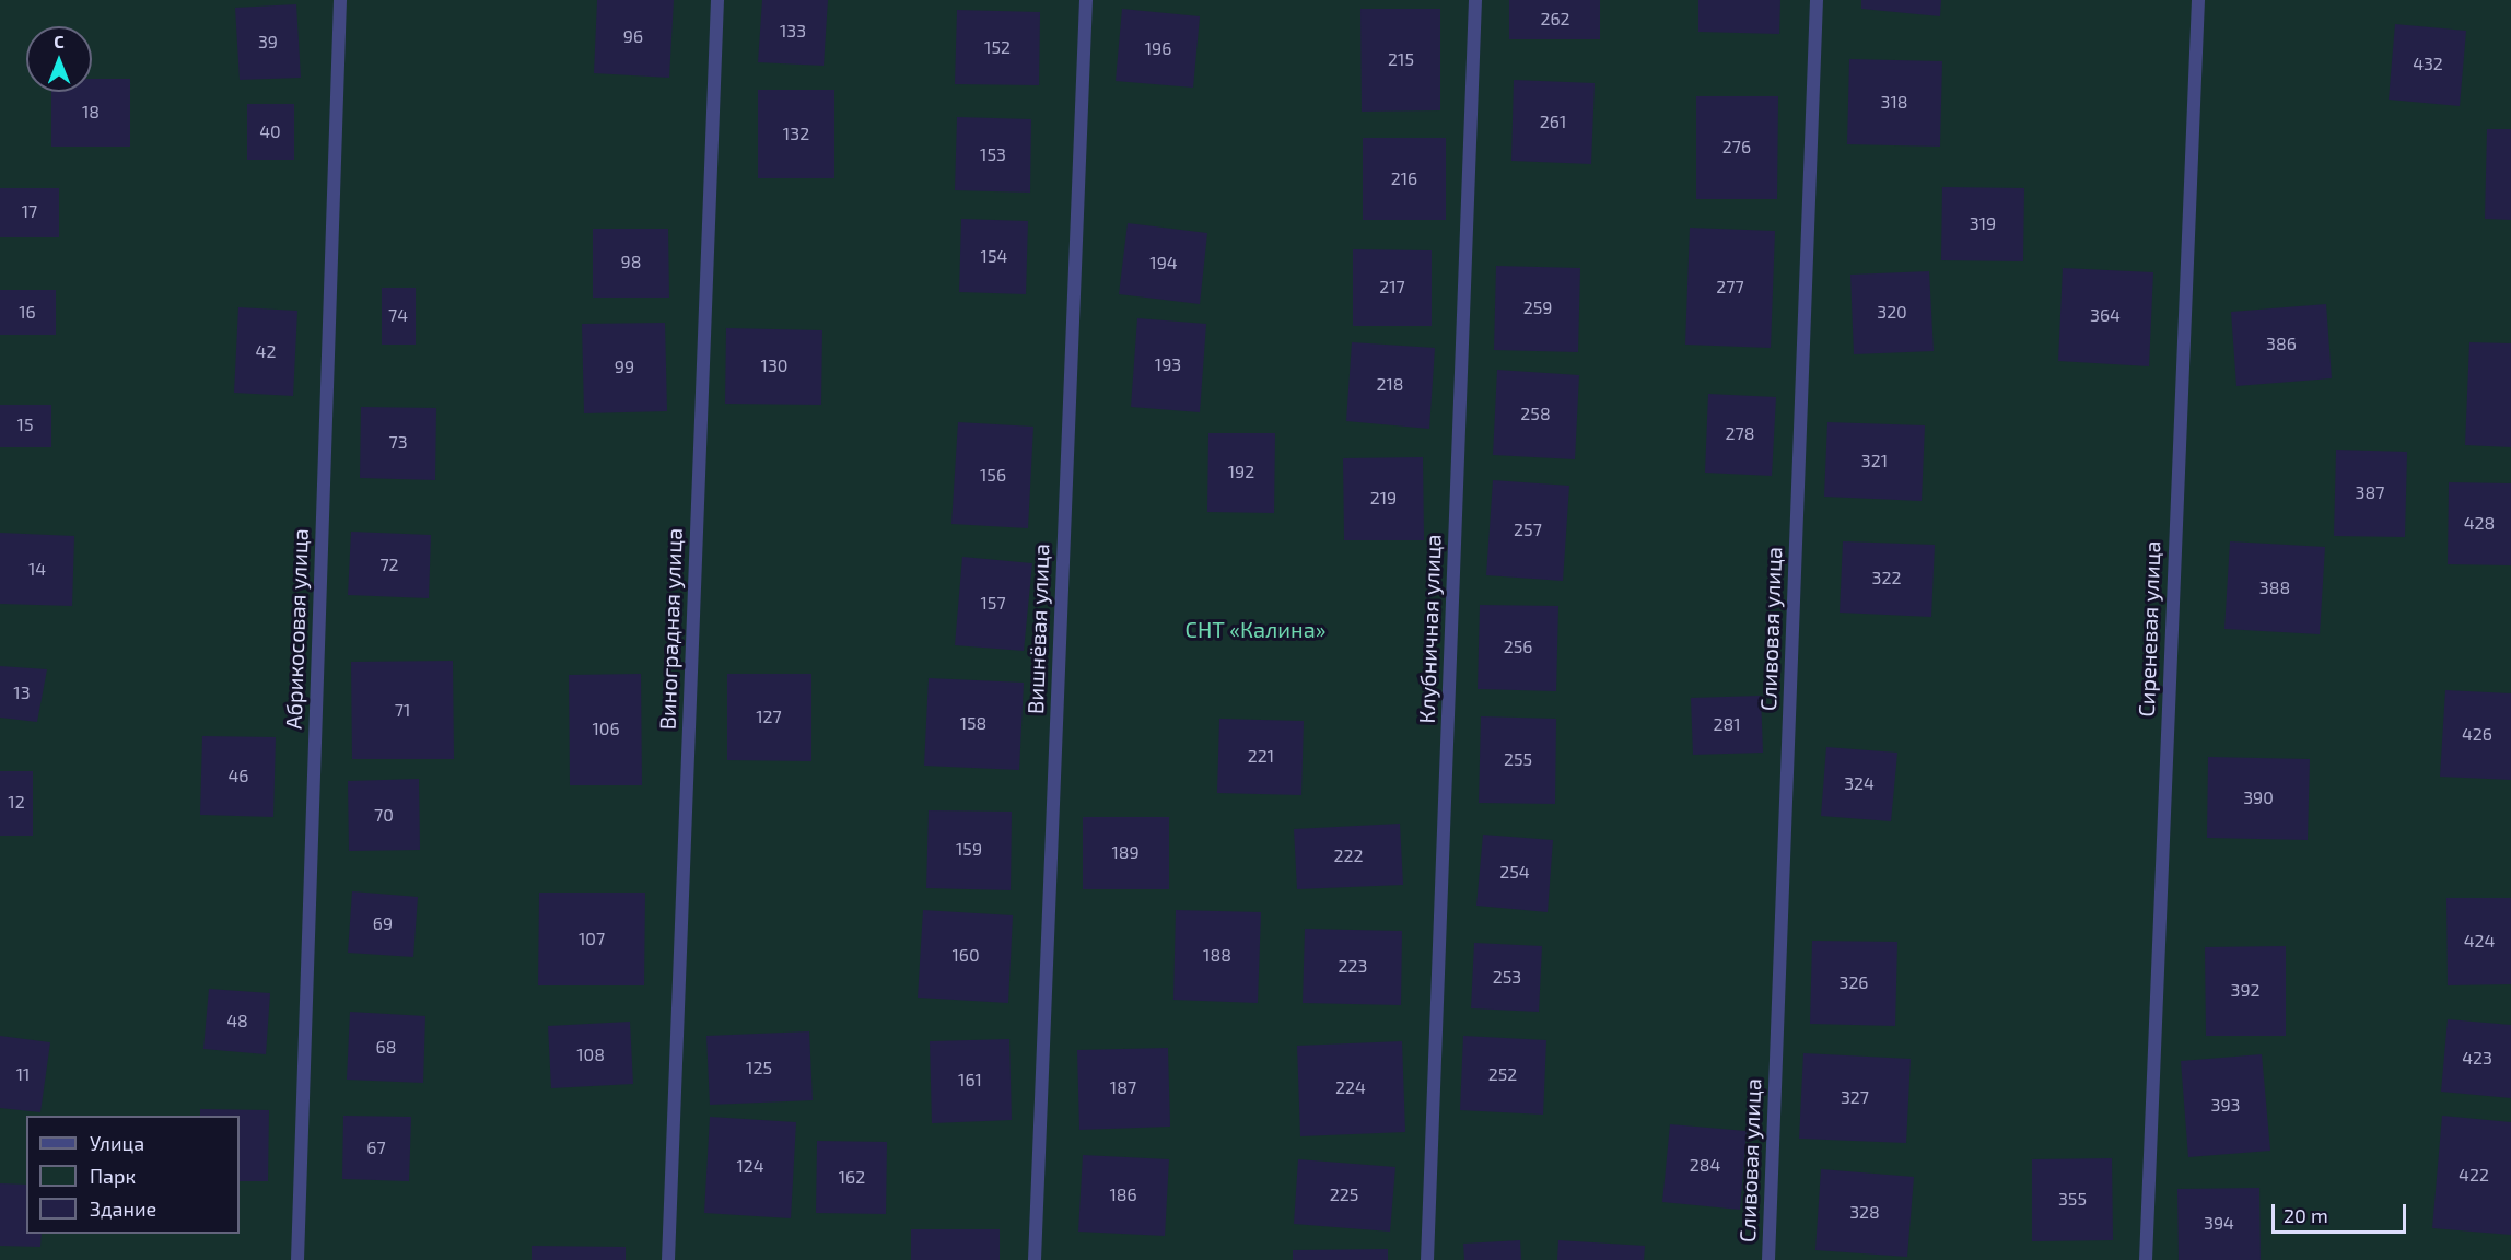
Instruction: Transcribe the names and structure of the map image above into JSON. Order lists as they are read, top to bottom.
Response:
{
  "streets": {
    "street": [
      "Абрикосовая улица",
      "Виноградная улица",
      "Вишнёвая улица",
      "Клубничная улица",
      "Сливовая улица",
      "Сиреневая улица"
    ]
  },
  "parks": ["СНТ «Калина»"],
  "house_numbers": [
    "262",
    "133",
    "96",
    "39",
    "152",
    "196",
    "215",
    "432",
    "318",
    "18",
    "261",
    "40",
    "132",
    "276",
    "153",
    "216",
    "17",
    "319",
    "154",
    "98",
    "194",
    "217",
    "277",
    "259",
    "16",
    "320",
    "74",
    "364",
    "386",
    "42",
    "193",
    "130",
    "99",
    "218",
    "258",
    "15",
    "278",
    "73",
    "321",
    "192",
    "156",
    "387",
    "219",
    "428",
    "257",
    "72",
    "14",
    "322",
    "388",
    "157",
    "256",
    "13",
    "71",
    "127",
    "158",
    "281",
    "106",
    "426",
    "221",
    "255",
    "46",
    "324",
    "390",
    "12",
    "70",
    "159",
    "189",
    "222",
    "254",
    "69",
    "107",
    "424",
    "160",
    "188",
    "223",
    "253",
    "326",
    "392",
    "48",
    "68",
    "108",
    "423",
    "125",
    "11",
    "252",
    "161",
    "187",
    "224",
    "327",
    "393",
    "67",
    "284",
    "124",
    "422",
    "162",
    "186",
    "225",
    "355",
    "328",
    "394"
  ],
  "legend": ["Улица", "Парк", "Здание"],
  "scale_bar": "20 m",
  "north": "top"
}
